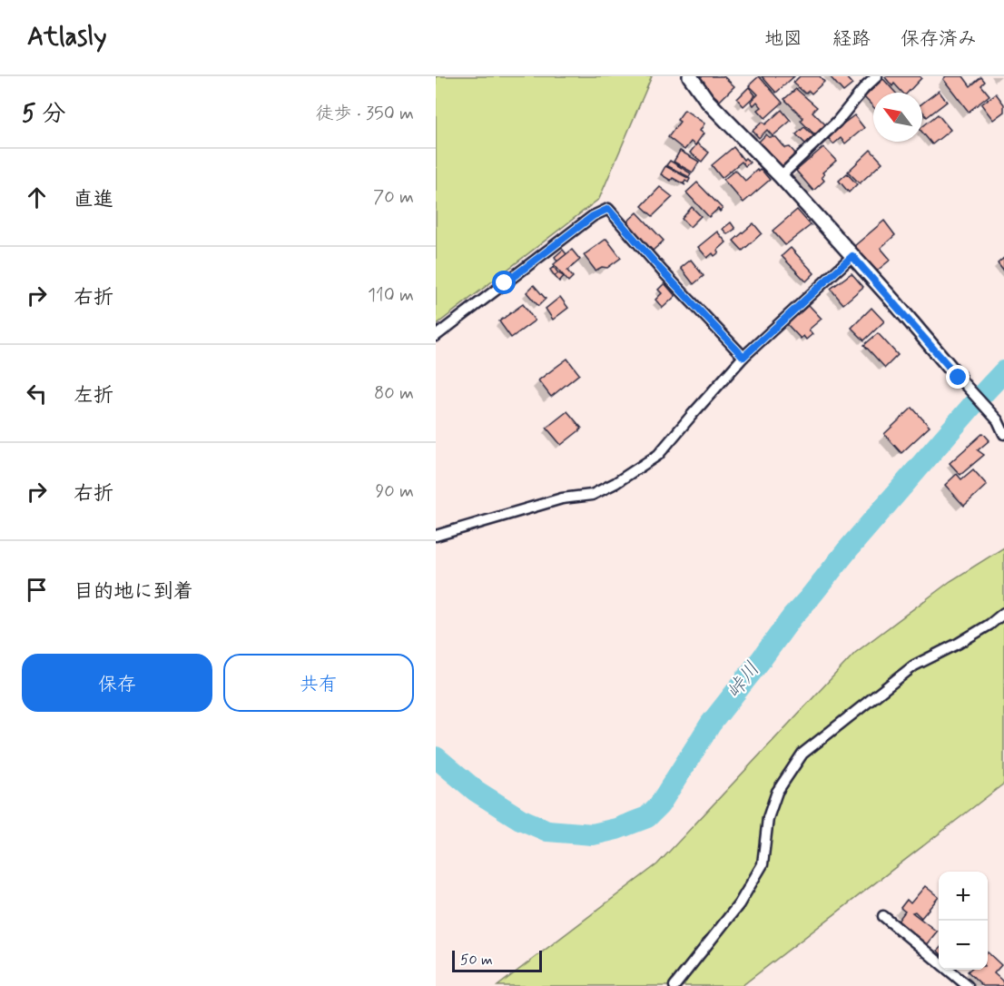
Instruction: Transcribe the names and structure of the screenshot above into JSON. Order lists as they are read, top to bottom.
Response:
{
  "water": ["峠川"],
  "scale_bar": "50 m",
  "north": "top left",
  "page": {
    "header": "Atlasly",
    "nav": ["地図", "経路", "保存済み"],
    "heading": ["5 分", "徒歩 · 350 m"],
    "list": [
      ["直進", "70 m"],
      ["右折", "110 m"],
      ["左折", "80 m"],
      ["右折", "90 m"],
      "目的地に到着"
    ],
    "buttons": ["保存", "共有"],
    "map_buttons": ["+", "−"],
    "scale": "50 m"
  }
}
